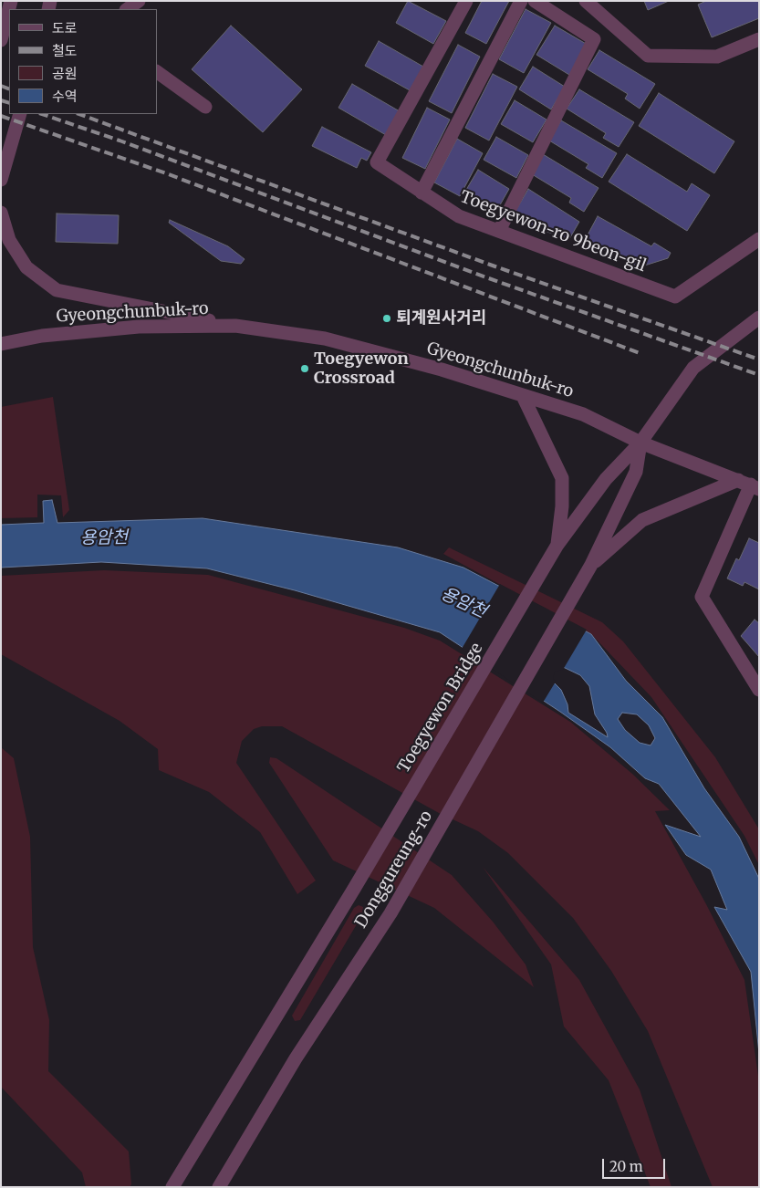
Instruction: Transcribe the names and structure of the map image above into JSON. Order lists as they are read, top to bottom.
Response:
{
  "streets": {
    "street": [
      "Toegyewon-ro 9beon-gil",
      "Gyeongchunbuk-ro",
      "Toegyewon Bridge",
      "Donggureung-ro"
    ]
  },
  "crossings": [
    ["Gyeongchunbuk-ro", "Toegyewon Bridge"],
    ["Toegyewon Bridge", "Donggureung-ro"]
  ],
  "water": ["용암천"],
  "places": ["퇴계원사거리", "Toegyewon Crossroad"],
  "legend": [
    "도로",
    "철도",
    "공원",
    "수역"
  ],
  "scale_bar": "20 m"
}
